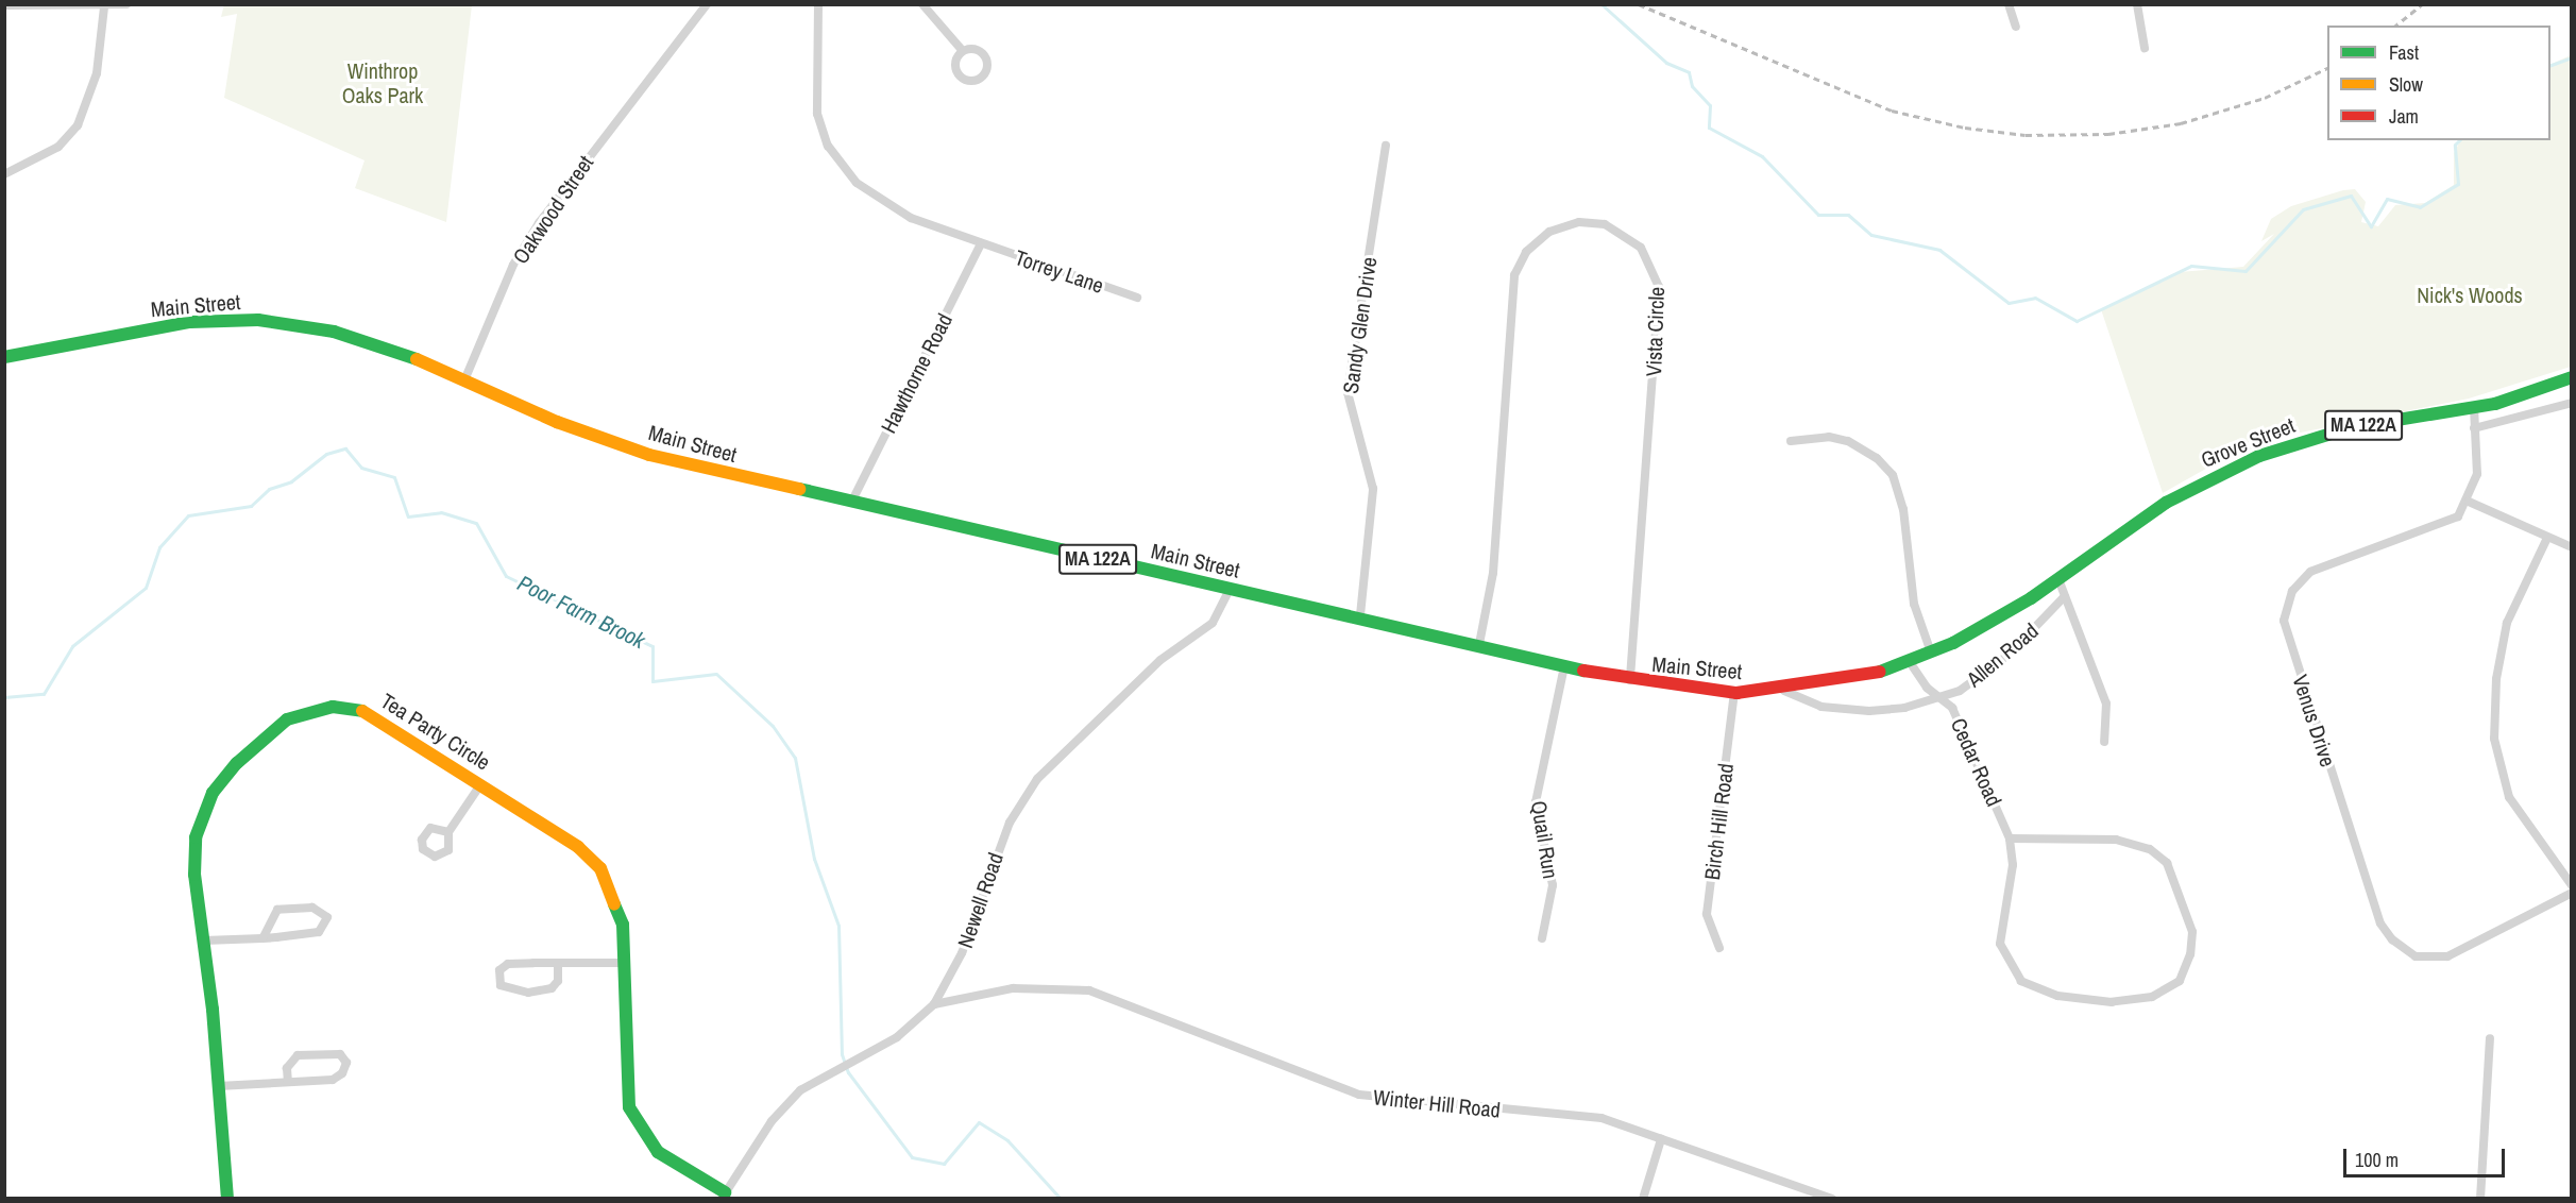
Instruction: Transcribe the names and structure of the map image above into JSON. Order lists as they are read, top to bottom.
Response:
{
  "streets": {
    "main road": [
      "Main Street",
      "MA 122A",
      "Grove Street",
      "Tea Party Circle"
    ],
    "street": [
      "Oakwood Street",
      "Torrey Lane",
      "Sandy Glen Drive",
      "Vista Circle",
      "Hawthorne Road",
      "Allen Road",
      "Venus Drive",
      "Cedar Road",
      "Birch Hill Road",
      "Quail Run",
      "Newell Road",
      "Winter Hill Road"
    ]
  },
  "crossings": [
    ["Oakwood Street", "Main Street"],
    ["Torrey Lane", "Hawthorne Road"],
    ["Main Street", "Sandy Glen Drive"],
    ["Main Street", "Vista Circle"],
    ["Main Street", "Hawthorne Road"],
    ["Main Street", "Grove Street"],
    ["Main Street", "Allen Road"],
    ["Main Street", "Cedar Road"],
    ["Main Street", "Birch Hill Road"],
    ["Main Street", "Quail Run"],
    ["Main Street", "Newell Road"],
    ["Grove Street", "Venus Drive"],
    ["Allen Road", "Cedar Road"],
    ["Tea Party Circle", "Newell Road"],
    ["Newell Road", "Winter Hill Road"]
  ],
  "water": ["Poor Farm Brook"],
  "parks": ["Winthrop Oaks Park", "Nick's Woods"],
  "legend": ["Fast", "Slow", "Jam"],
  "scale_bar": "100 m"
}
